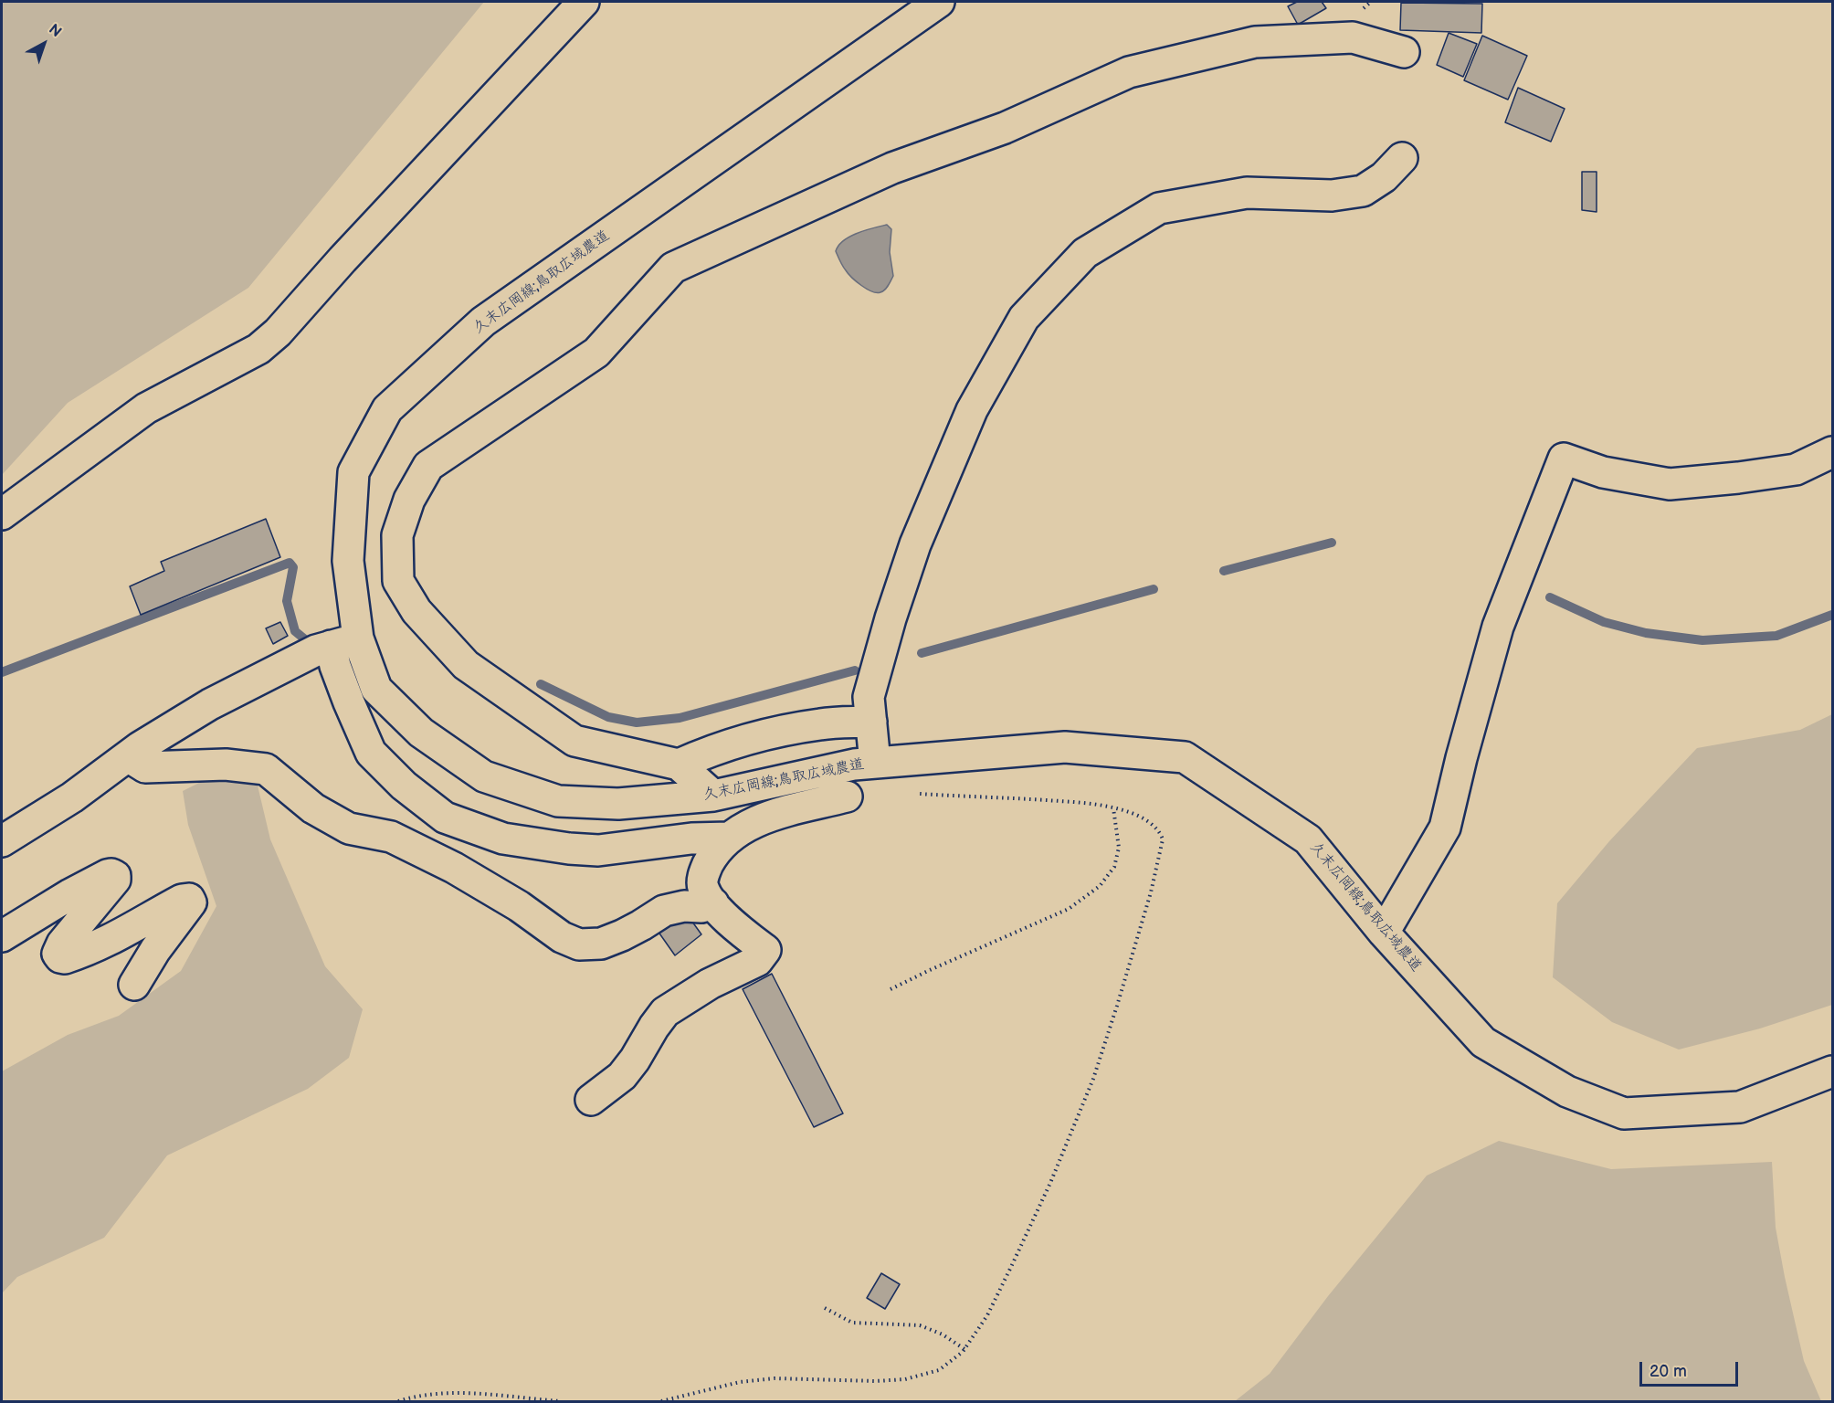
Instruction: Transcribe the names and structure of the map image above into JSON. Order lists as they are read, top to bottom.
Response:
{
  "streets": {
    "street": ["久末広岡線;鳥取広域農道"]
  },
  "scale_bar": "20 m",
  "north": "top right"
}
